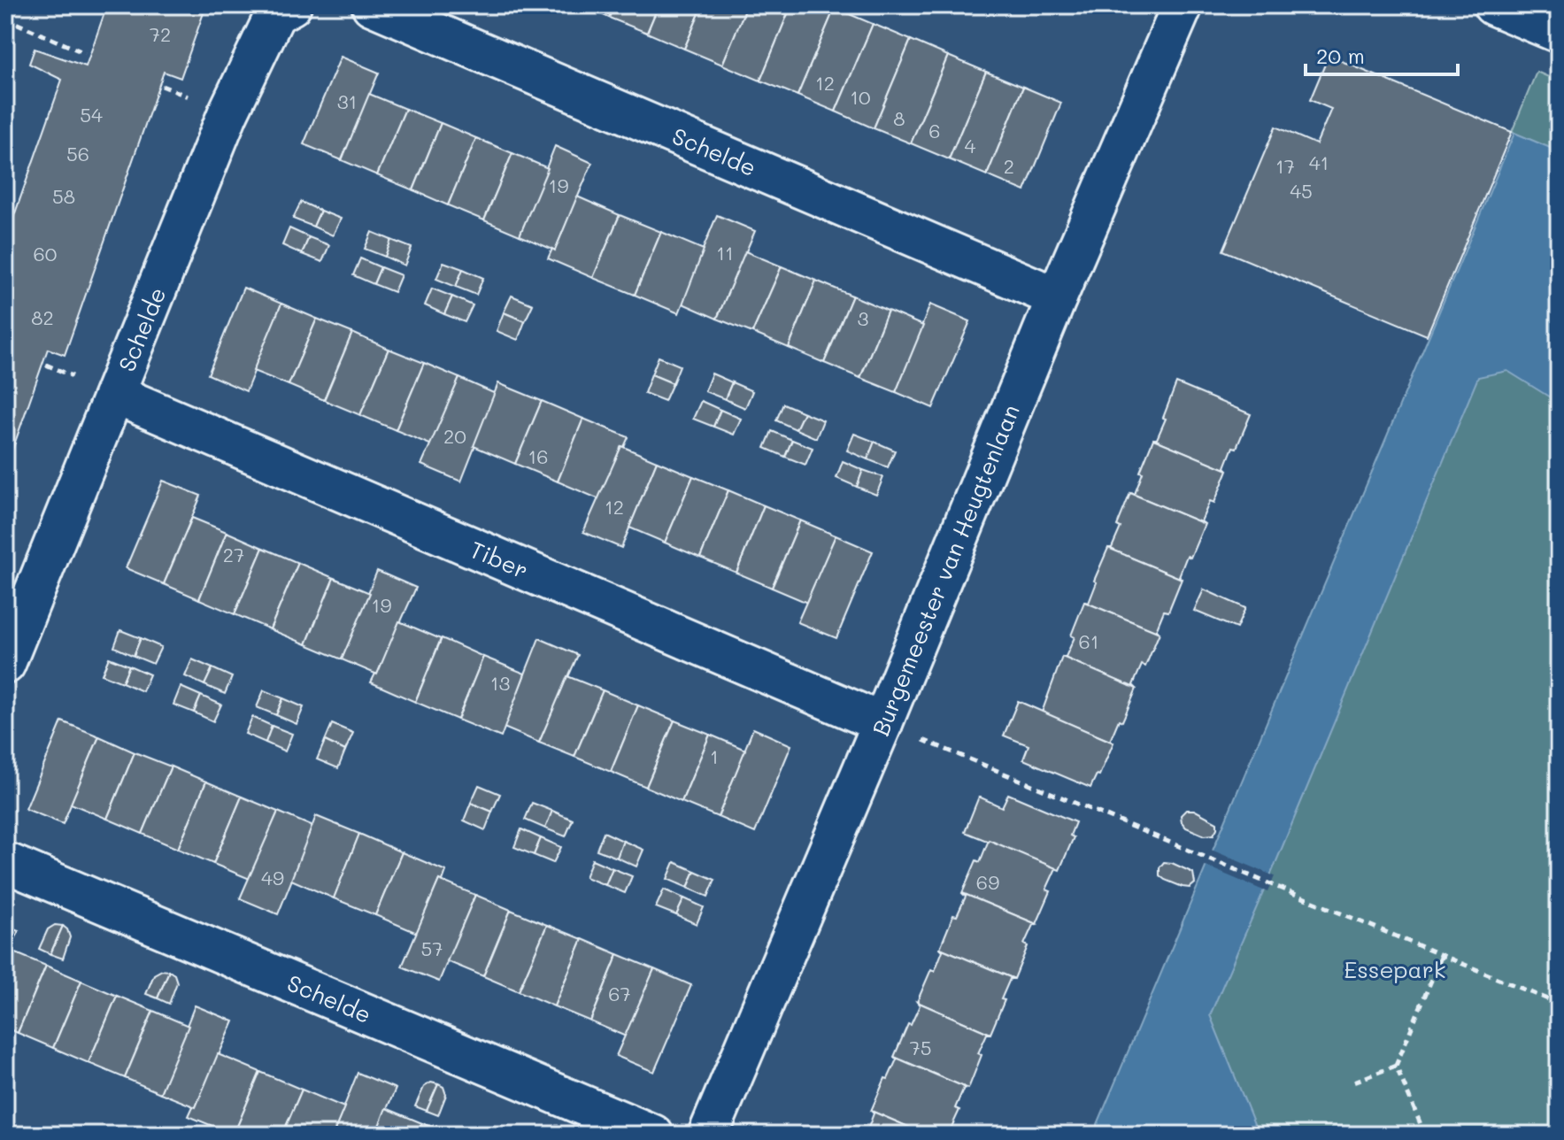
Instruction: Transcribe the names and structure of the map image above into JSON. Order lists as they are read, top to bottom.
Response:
{
  "streets": {
    "street": ["Schelde", "Tiber", "Burgemeester van Heugtenlaan"]
  },
  "crossings": [
    ["Schelde", "Tiber"],
    ["Schelde", "Burgemeester van Heugtenlaan"],
    ["Tiber", "Burgemeester van Heugtenlaan"]
  ],
  "parks": ["Essepark"],
  "house_numbers": [
    "72",
    "12",
    "10",
    "31",
    "54",
    "8",
    "6",
    "4",
    "56",
    "41",
    "2",
    "17",
    "19",
    "45",
    "58",
    "11",
    "60",
    "82",
    "3",
    "20",
    "16",
    "12",
    "27",
    "19",
    "61",
    "13",
    "1",
    "49",
    "69",
    "57",
    "67",
    "75"
  ],
  "scale_bar": "20 m"
}
